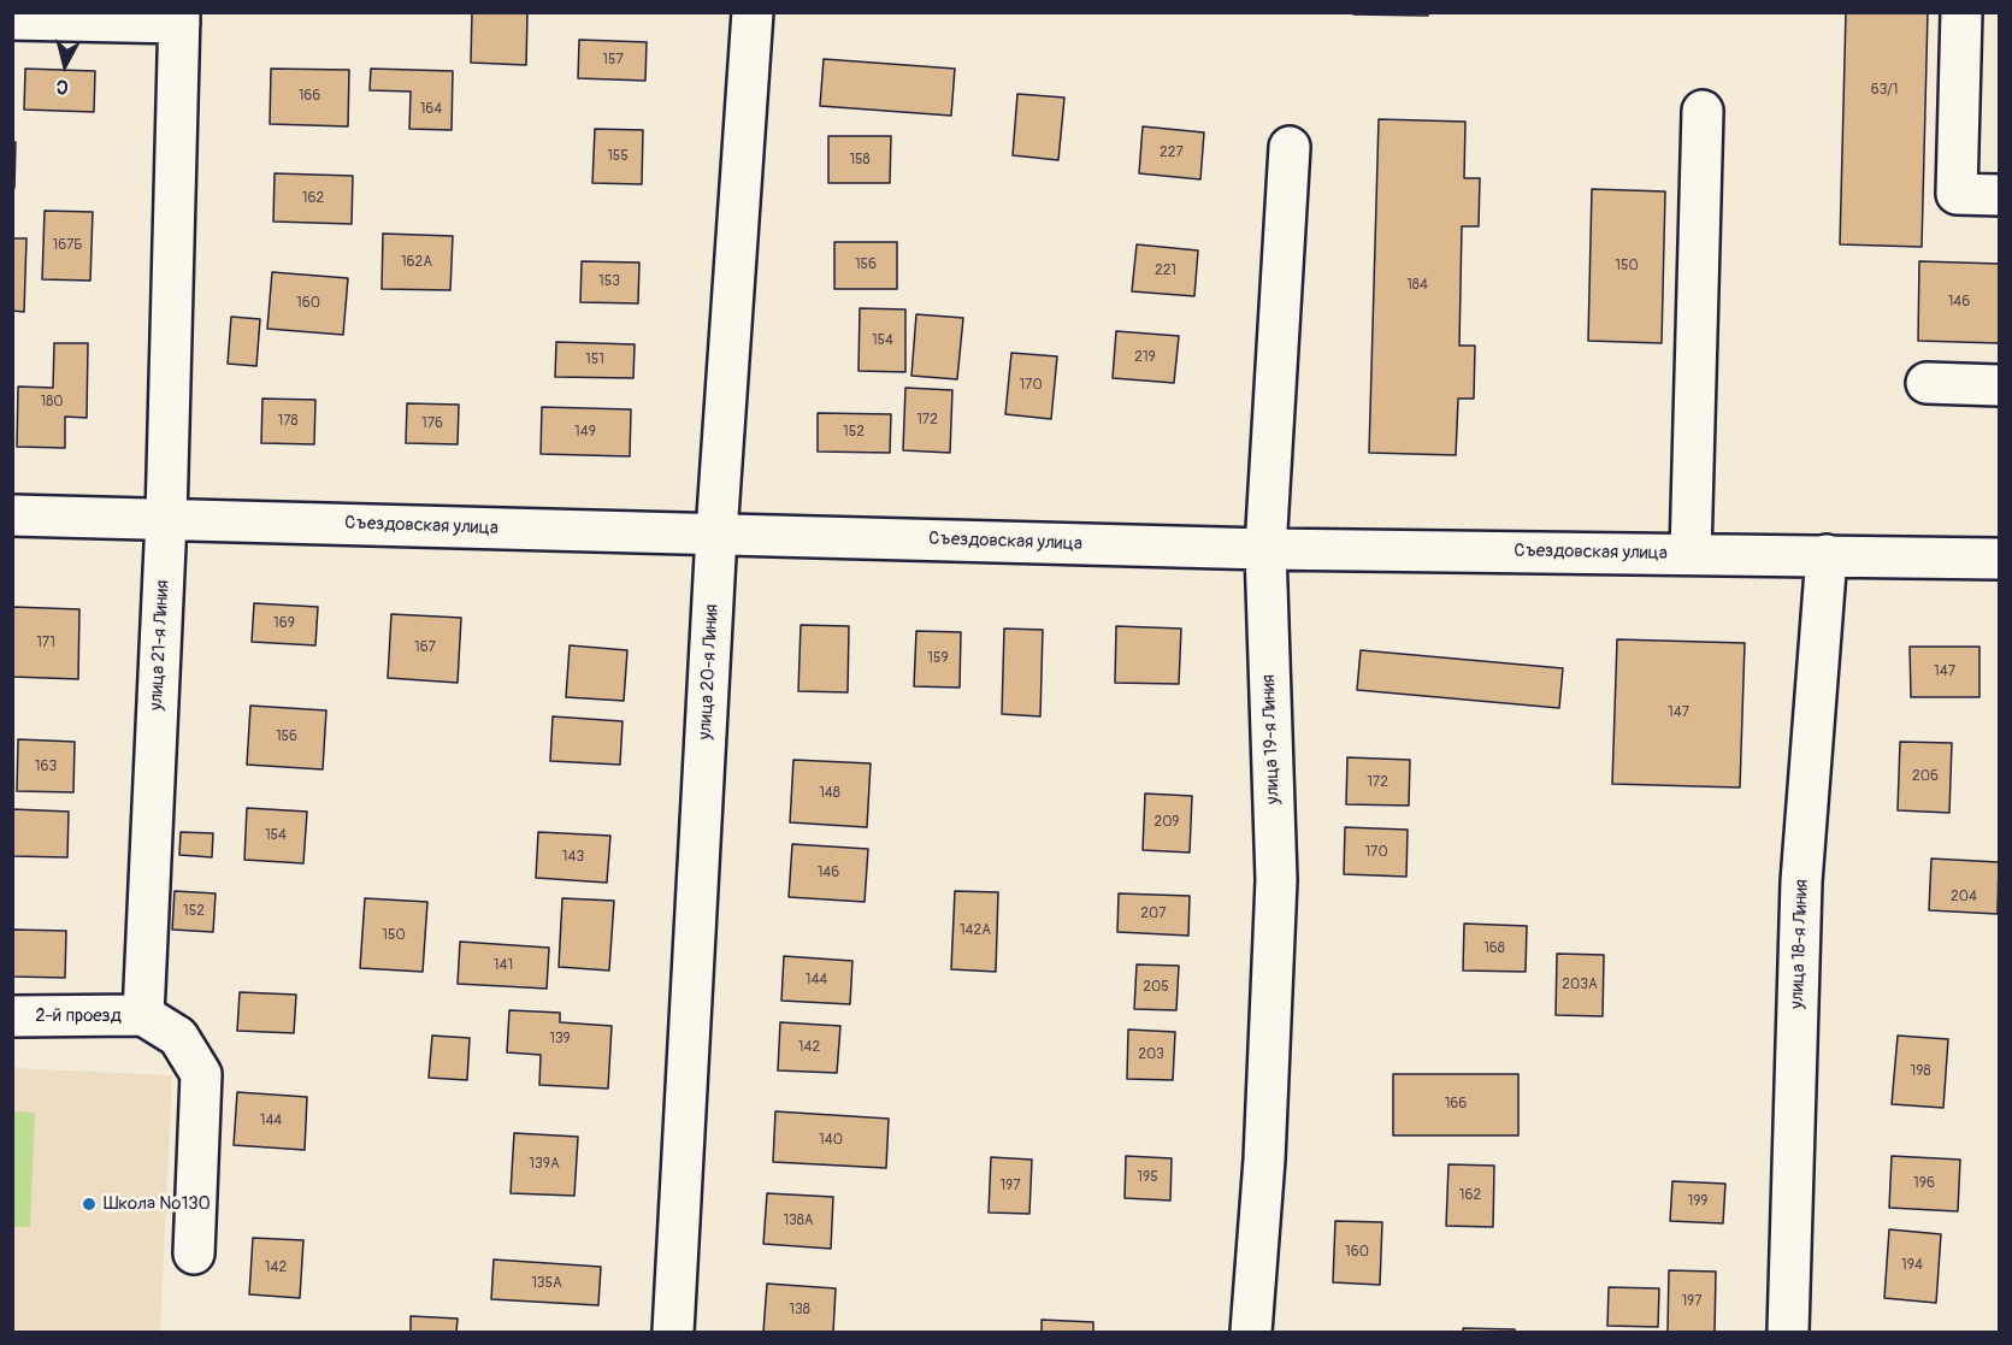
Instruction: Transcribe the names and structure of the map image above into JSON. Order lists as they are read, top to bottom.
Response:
{
  "streets": {
    "street": [
      "Съездовская улица",
      "улица 21-я Линия",
      "улица 20-я Линия",
      "улица 19-я Линия",
      "улица 18-я Линия",
      "2-й проезд"
    ]
  },
  "crossings": [
    ["Съездовская улица", "улица 21-я Линия"],
    ["Съездовская улица", "улица 20-я Линия"],
    ["Съездовская улица", "улица 19-я Линия"],
    ["Съездовская улица", "улица 18-я Линия"],
    ["улица 21-я Линия", "2-й проезд"]
  ],
  "places": ["Школа №130"],
  "house_numbers": [
    "157",
    "63/1",
    "166",
    "164",
    "227",
    "155",
    "158",
    "162",
    "167Б",
    "162А",
    "156",
    "150",
    "221",
    "153",
    "184",
    "146",
    "160",
    "154",
    "219",
    "151",
    "170",
    "180",
    "172",
    "178",
    "176",
    "149",
    "152",
    "169",
    "171",
    "167",
    "159",
    "147",
    "147",
    "156",
    "163",
    "206",
    "172",
    "148",
    "209",
    "154",
    "170",
    "143",
    "146",
    "204",
    "152",
    "207",
    "142А",
    "150",
    "168",
    "141",
    "144",
    "203А",
    "205",
    "139",
    "142",
    "203",
    "198",
    "166",
    "144",
    "140",
    "139А",
    "195",
    "196",
    "197",
    "162",
    "199",
    "138А",
    "160",
    "194",
    "142",
    "135А",
    "197",
    "138"
  ],
  "north": "bottom"
}
